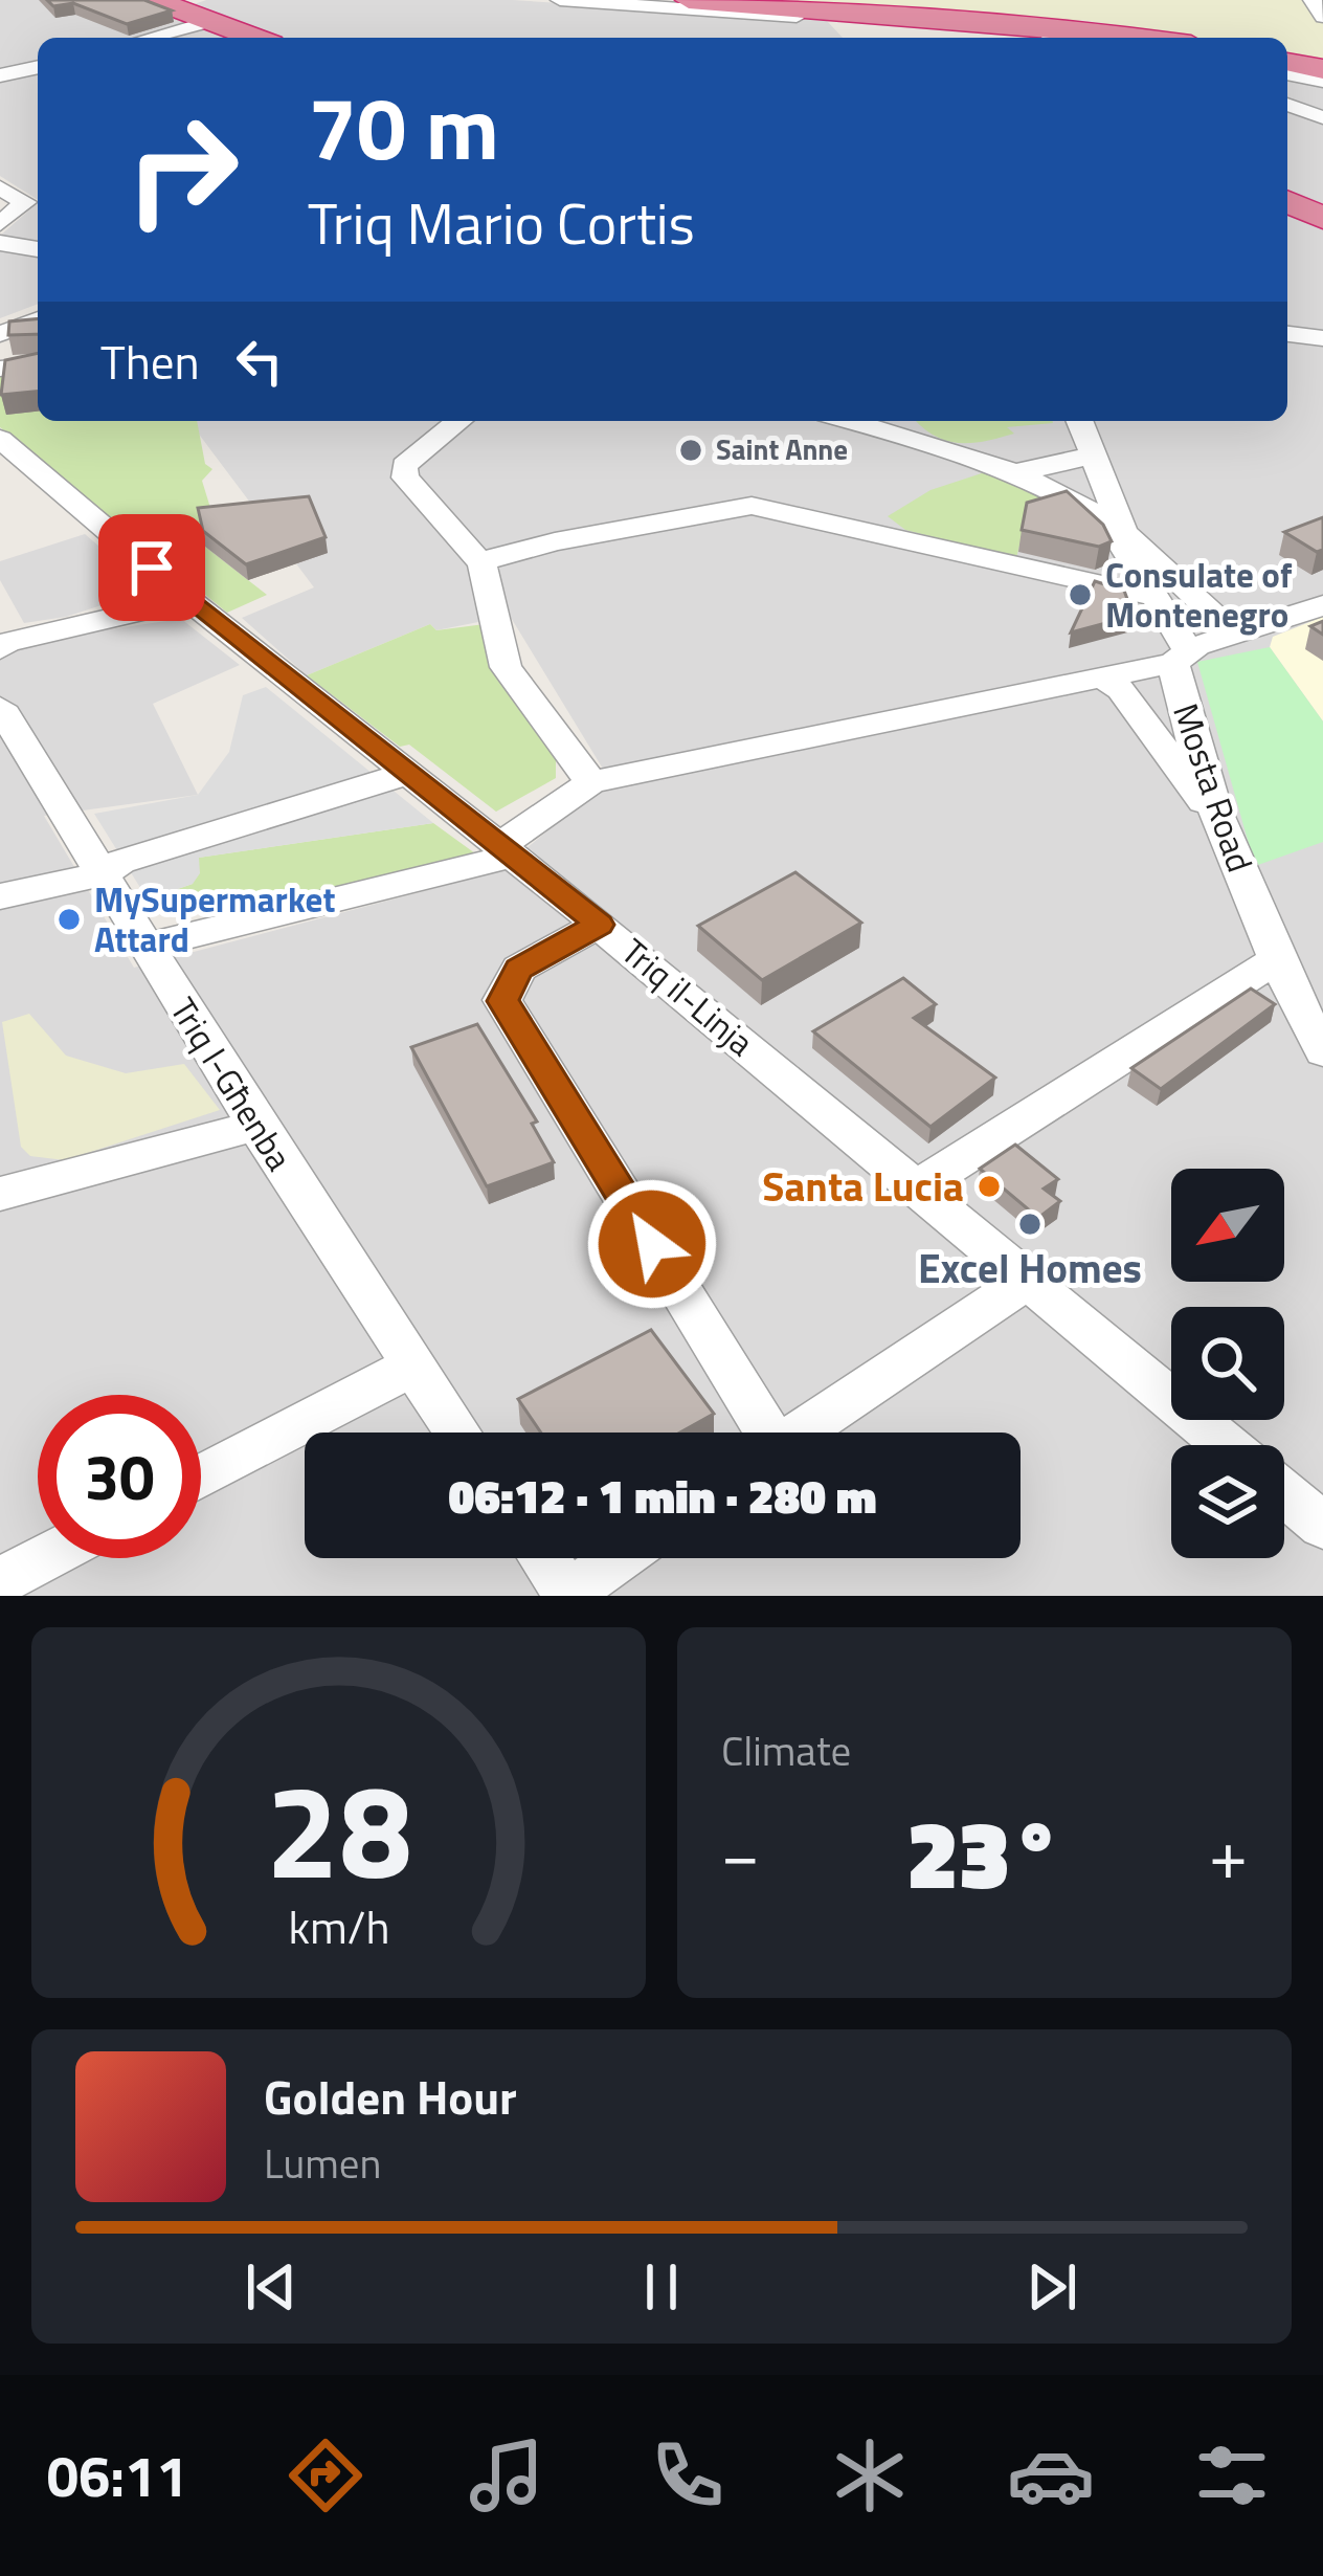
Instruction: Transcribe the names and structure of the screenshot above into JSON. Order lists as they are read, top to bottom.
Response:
{
  "streets": {
    "street": ["Mosta Road", "Triq il-Linja", "Triq l-Għenba"]
  },
  "places": [
    "Saint Anne",
    "Consulate of Montenegro",
    "MySupermarket Attard",
    "Santa Lucia",
    "Excel Homes"
  ],
  "north": "bottom left",
  "page": {
    "turn": ["70 m", "Triq Mario Cortis"],
    "then": "Then",
    "limit": "30",
    "trip": "06:12 · 1 min · 280 m",
    "tile": "Climate",
    "heat": ["−", "23°", "+"],
    "song": ["Golden Hour", "Lumen"],
    "tabs": "06:11",
    "gauge": ["28", "km/h"]
  }
}
